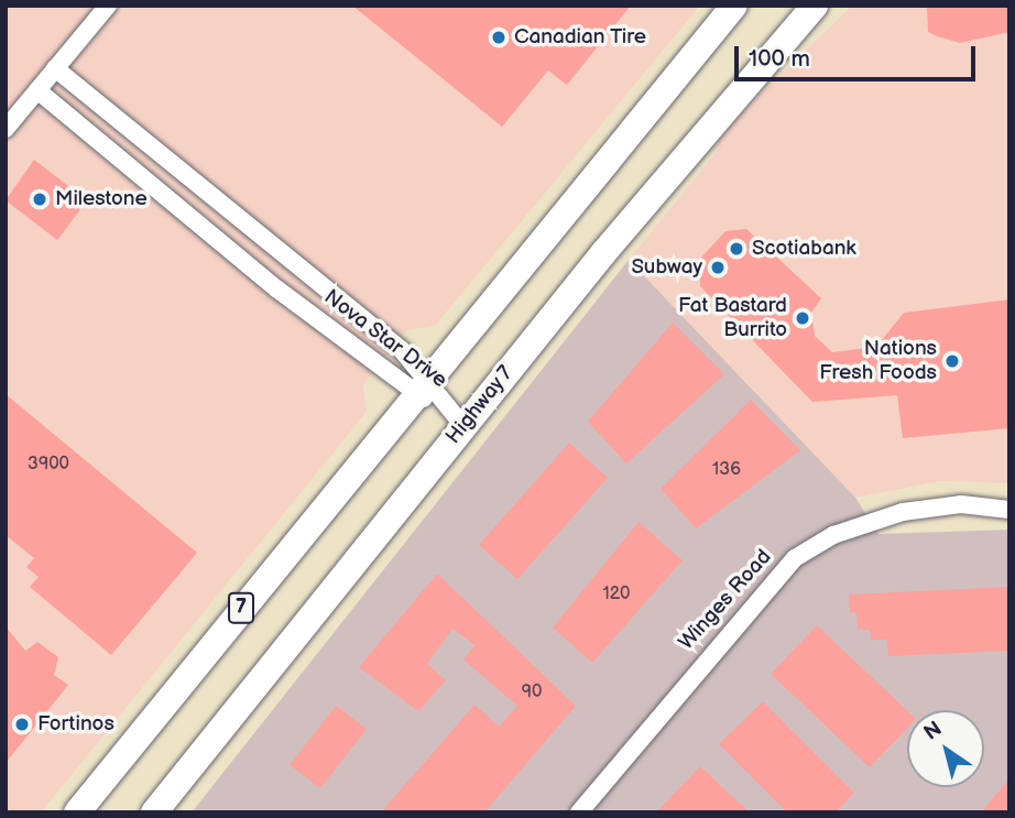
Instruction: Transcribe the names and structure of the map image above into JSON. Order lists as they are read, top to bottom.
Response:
{
  "streets": {
    "main road": ["Highway 7", "7"],
    "street": ["Nova Star Drive", "Winges Road"]
  },
  "crossings": [
    ["Nova Star Drive", "Highway 7"],
    ["Nova Star Drive", "7"]
  ],
  "places": [
    "Canadian Tire",
    "Milestone",
    "Scotiabank",
    "Subway",
    "Fat Bastard Burrito",
    "Nations Fresh Foods",
    "Fortinos"
  ],
  "house_numbers": [
    "3900",
    "136",
    "120",
    "90"
  ],
  "scale_bar": "100 m",
  "north": "top left"
}
